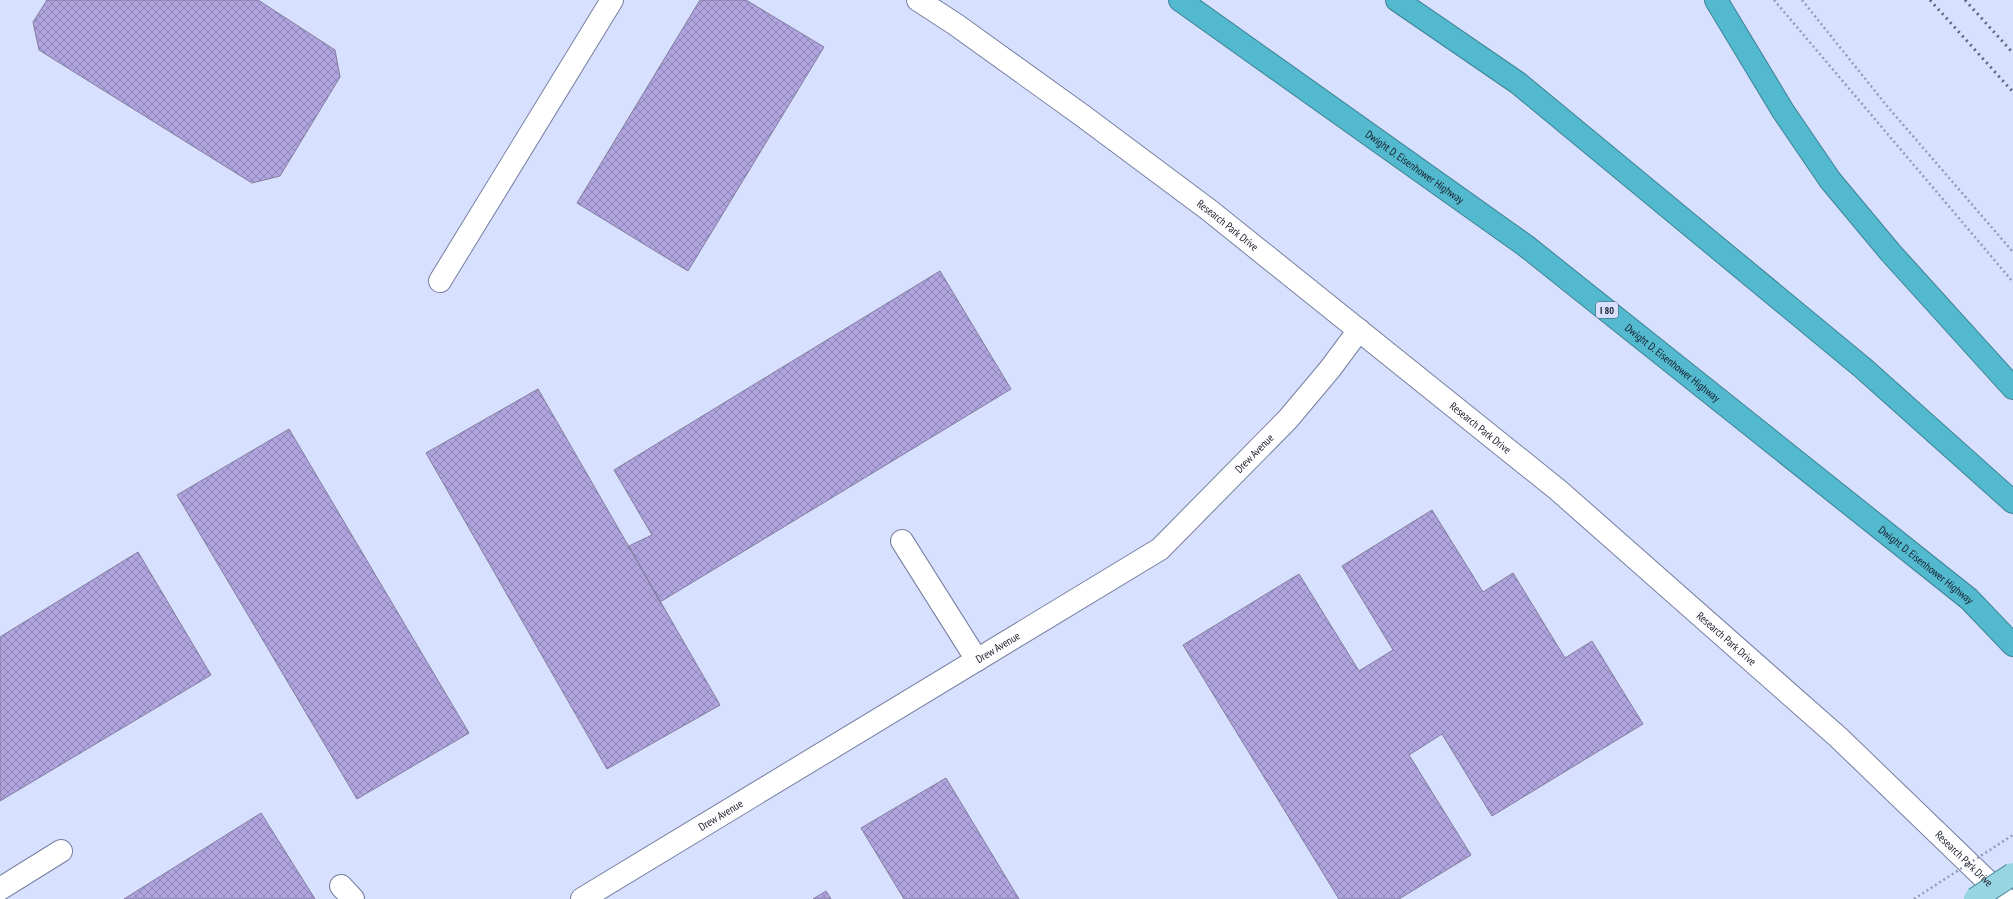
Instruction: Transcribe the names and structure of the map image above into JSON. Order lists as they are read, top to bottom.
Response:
{
  "streets": {
    "highway": ["Dwight D. Eisenhower Highway", "I 80"],
    "street": ["Research Park Drive", "Drew Avenue"]
  },
  "crossings": [
    ["Research Park Drive", "Drew Avenue"]
  ]
}
